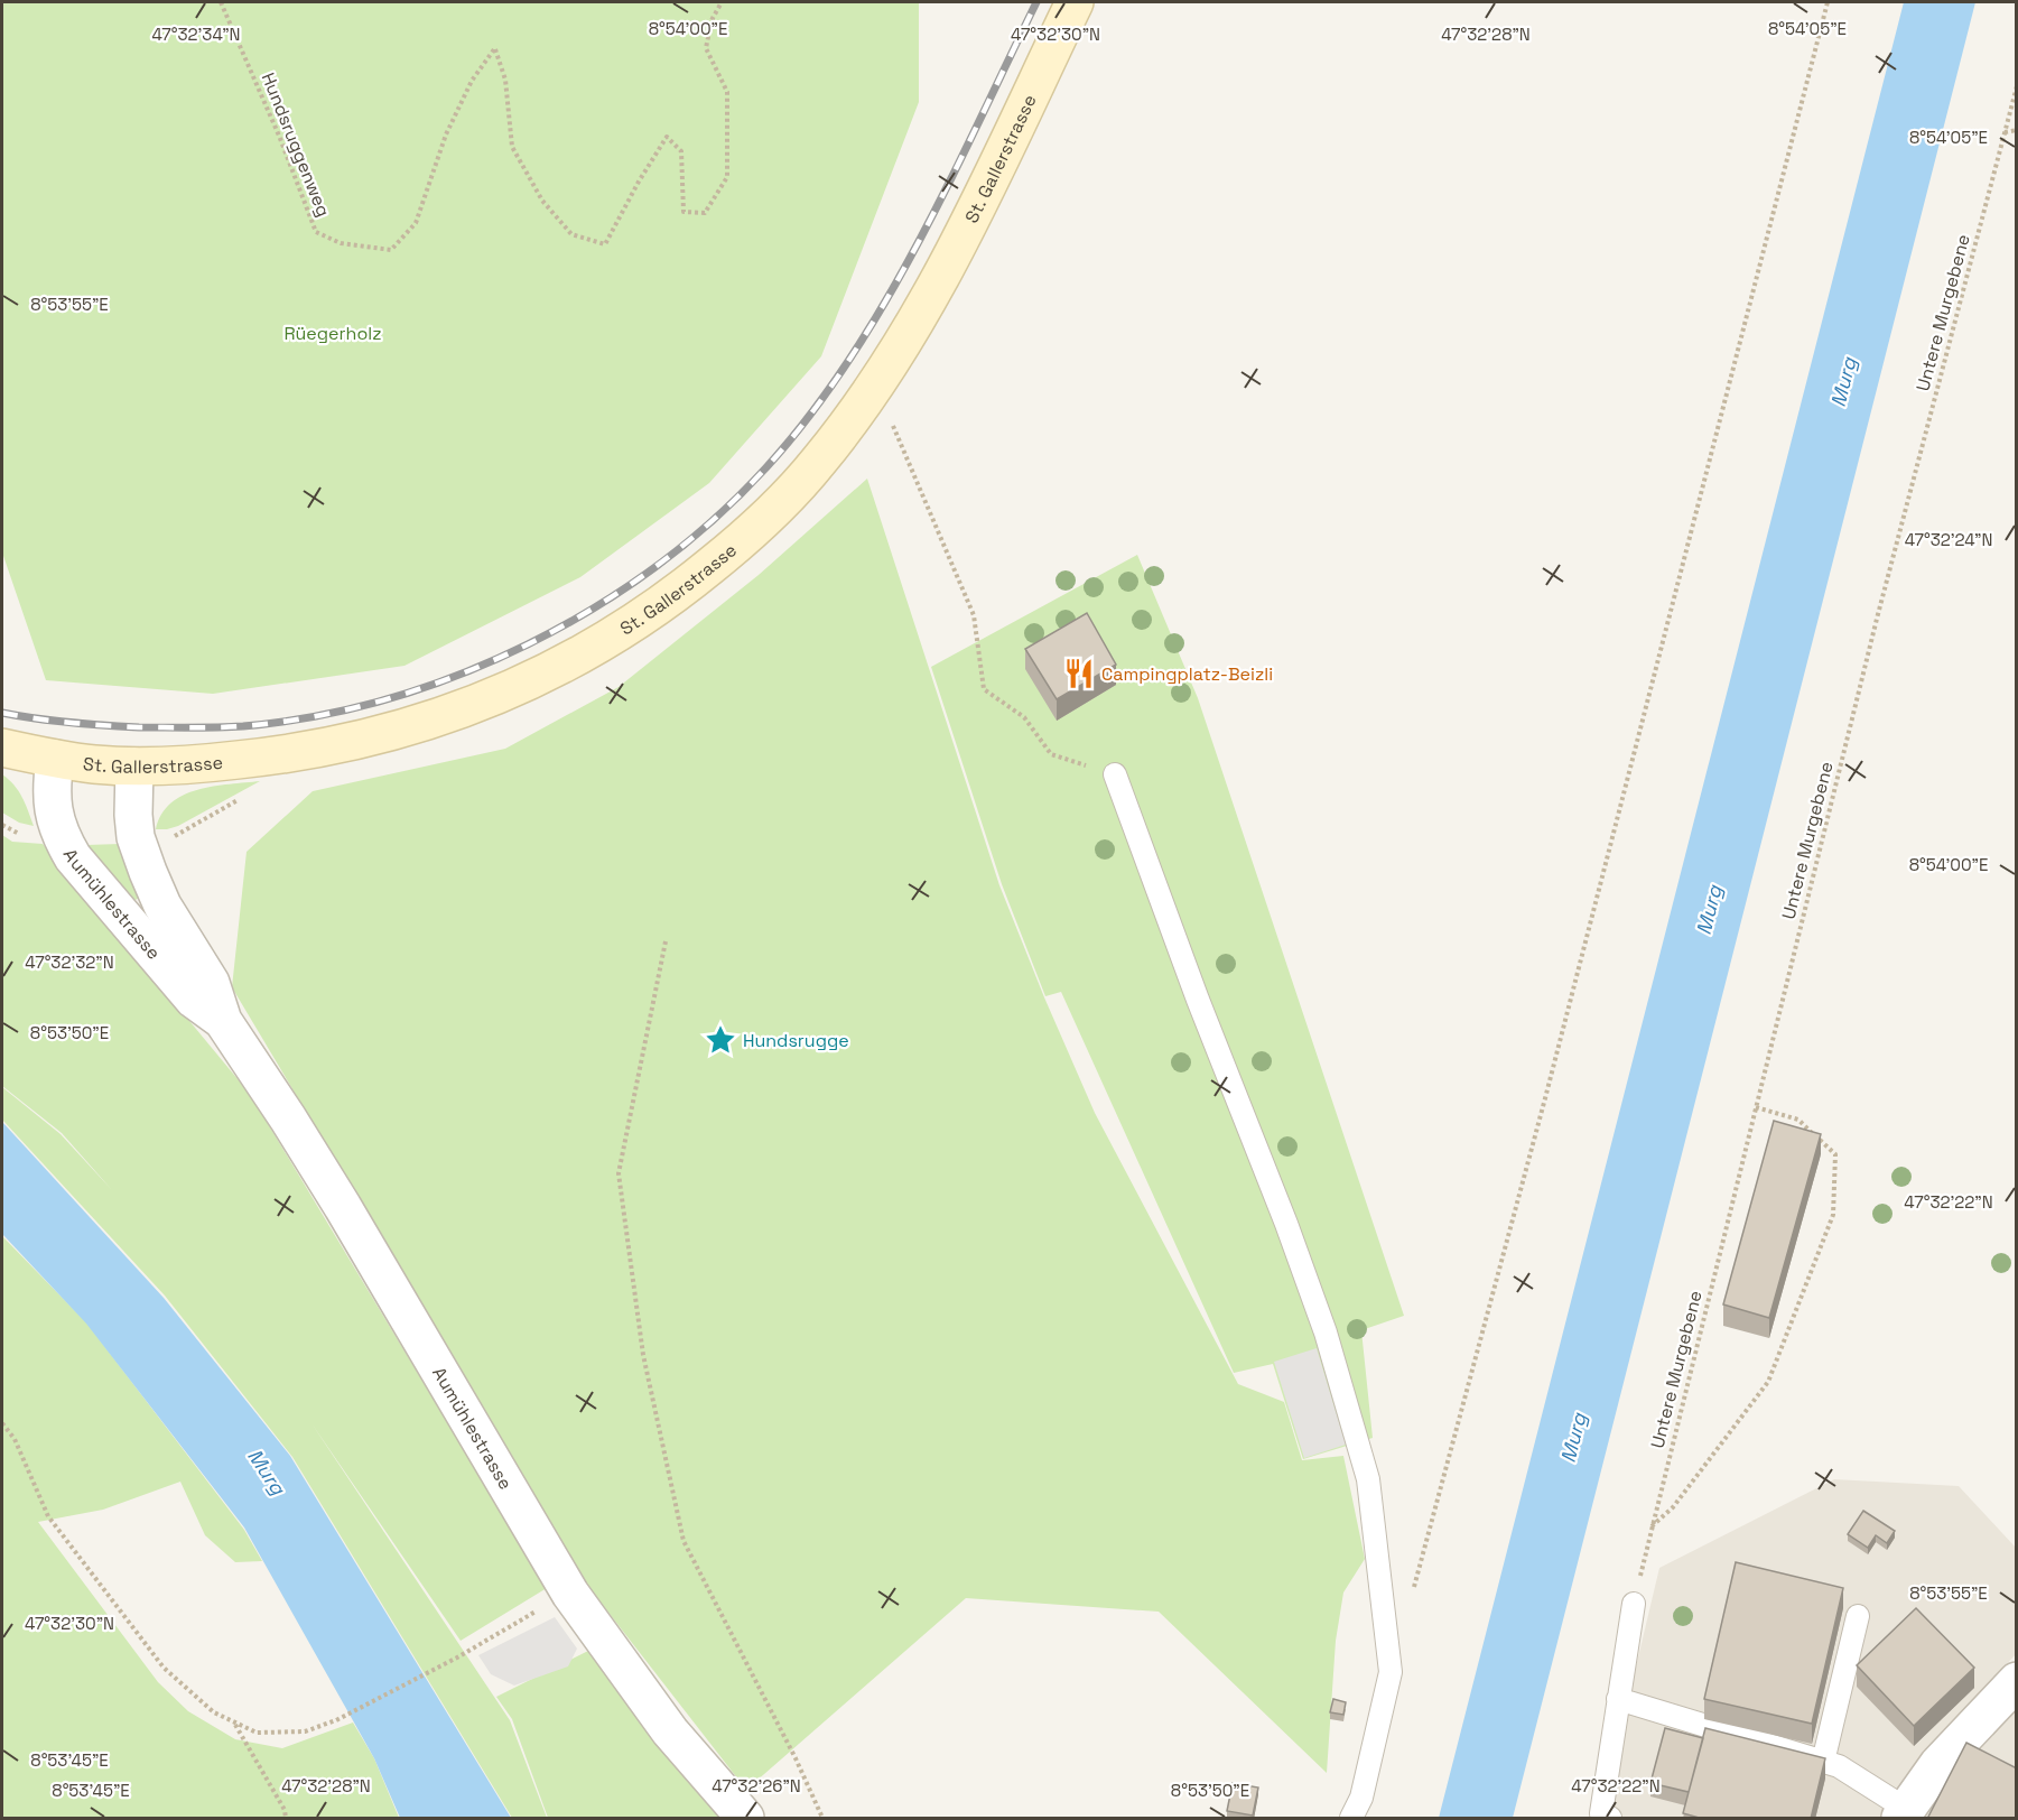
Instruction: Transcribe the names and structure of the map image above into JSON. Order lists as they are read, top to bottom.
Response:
{
  "streets": {
    "main road": ["St. Gallerstrasse"],
    "street": ["Aumühlestrasse"],
    "path": ["Hundsruggenweg", "Untere Murgebene"]
  },
  "crossings": [
    ["St. Gallerstrasse", "Aumühlestrasse"]
  ],
  "water": ["Murg"],
  "parks": ["Rüegerholz"],
  "places": {
    "restaurant": ["Campingplatz-Beizli"],
    "place": ["Hundsrugge"]
  },
  "coordinates": [
    "8°54'00\"E",
    "8°54'05\"E",
    "47°32'30\"N",
    "47°32'34\"N",
    "47°32'28\"N",
    "8°53'55\"E",
    "47°32'24\"N",
    "47°32'32\"N",
    "8°53'50\"E",
    "47°32'22\"N",
    "8°53'45\"E",
    "47°32'26\"N"
  ]
}
